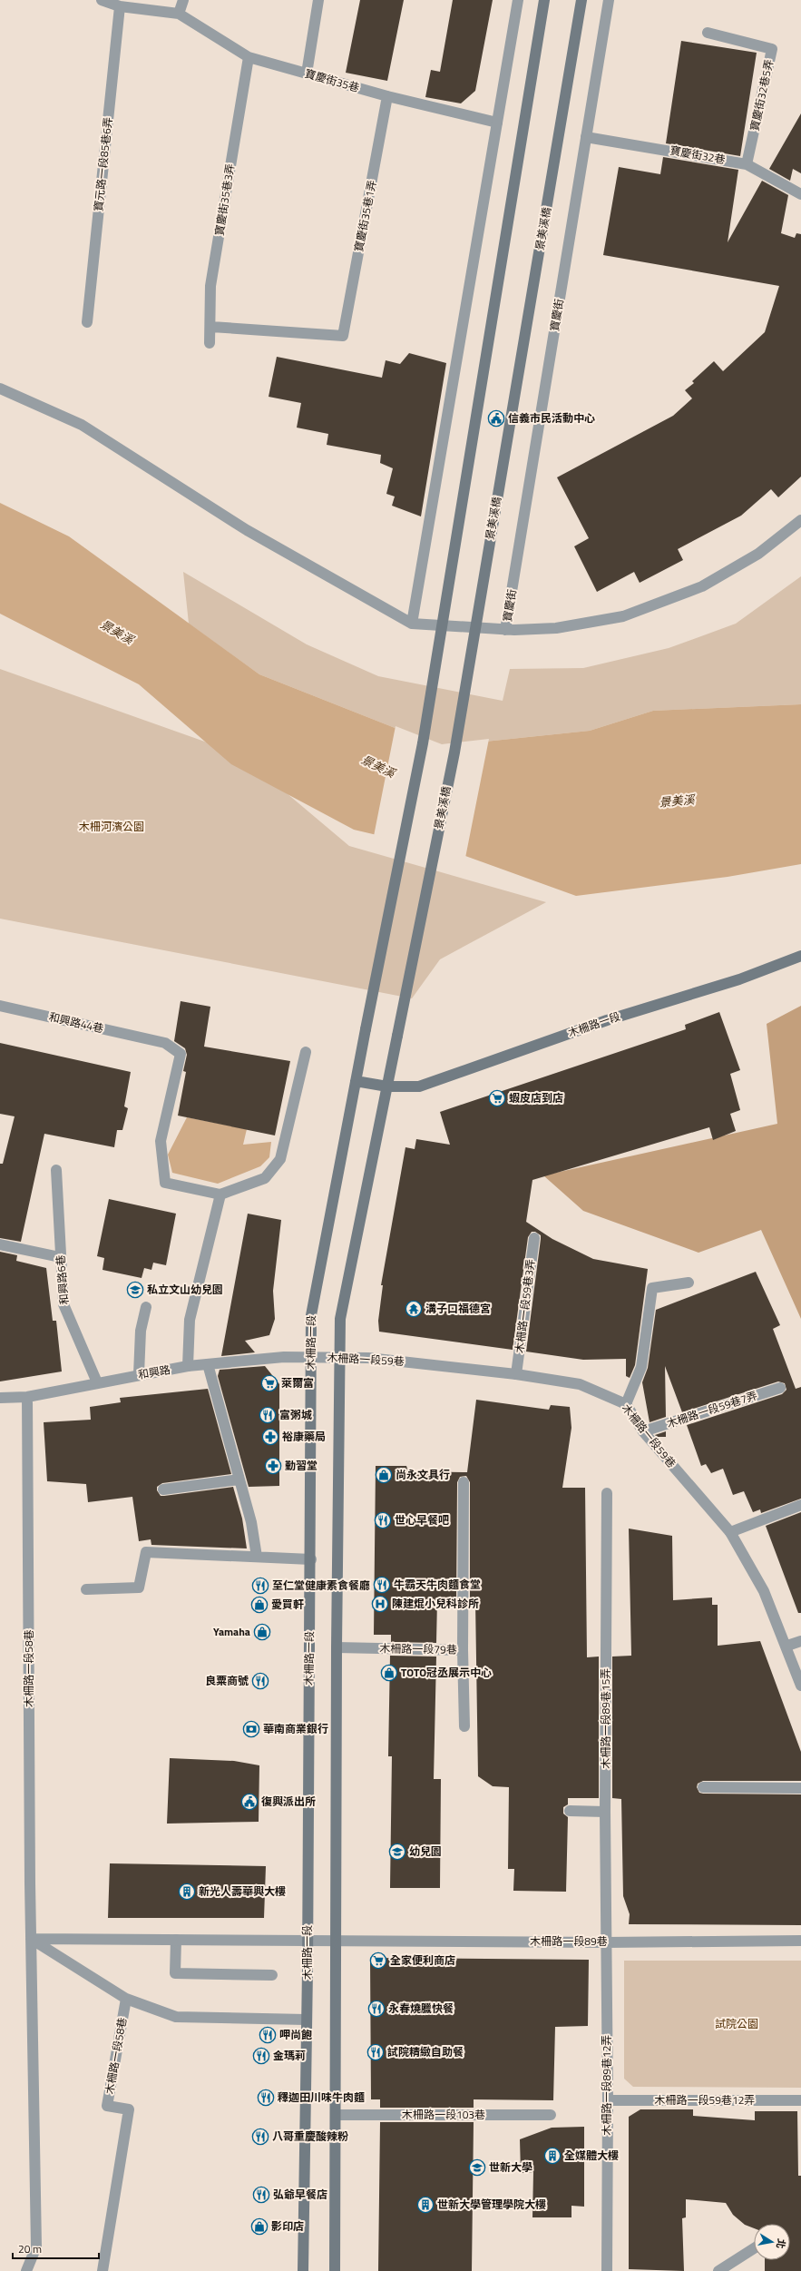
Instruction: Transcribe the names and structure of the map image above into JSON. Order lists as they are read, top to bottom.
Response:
{
  "streets": {
    "main road": ["景美溪橋", "木柵路一段"],
    "street": [
      "寶慶街35巷",
      "寶慶街32巷5弄",
      "寶慶街32巷",
      "寶元路一段85巷6弄",
      "寶慶街35巷3弄",
      "寶慶街35巷1弄",
      "寶慶街",
      "和興路44巷",
      "和興路6巷",
      "木柵路一段59巷3弄",
      "木柵路一段59巷",
      "和興路",
      "木柵路一段59巷7弄",
      "木柵路一段79巷",
      "木柵路一段58巷",
      "木柵路一段89巷15弄",
      "木柵路一段89巷",
      "木柵路一段89巷12弄",
      "木柵路一段59巷12弄",
      "木柵路一段103巷"
    ]
  },
  "crossings": [
    ["寶慶街35巷", "寶慶街35巷3弄"],
    ["寶慶街35巷", "寶慶街35巷1弄"],
    ["寶慶街32巷5弄", "寶慶街32巷"],
    ["寶慶街32巷", "寶慶街"],
    ["寶慶街35巷3弄", "寶慶街35巷1弄"],
    ["景美溪橋", "木柵路一段"],
    ["木柵路一段", "木柵路一段59巷"],
    ["木柵路一段", "和興路"],
    ["和興路6巷", "和興路"],
    ["木柵路一段59巷3弄", "木柵路一段59巷"],
    ["木柵路一段59巷", "和興路"],
    ["木柵路一段59巷", "木柵路一段59巷7弄"],
    ["和興路", "木柵路一段58巷"],
    ["木柵路一段89巷15弄", "木柵路一段89巷"],
    ["木柵路一段89巷15弄", "木柵路一段89巷12弄"],
    ["木柵路一段89巷", "木柵路一段89巷12弄"],
    ["木柵路一段89巷12弄", "木柵路一段59巷12弄"]
  ],
  "water": ["景美溪"],
  "parks": ["木柵河濱公園", "試院公園"],
  "places": {
    "public building": ["信義市民活動中心", "復興派出所"],
    "supermarket": ["蝦皮店到店", "萊爾富", "全家便利商店"],
    "school or university": ["私立文山幼兒園", "幼兒園", "世新大學"],
    "temple": ["溝子口福德宮"],
    "restaurant": [
      "富粥城",
      "世心早餐吧",
      "牛霸天牛肉麵食堂",
      "至仁堂健康素食餐廳",
      "良粟商號",
      "永春燒臘快餐",
      "呷尚飽",
      "試院精緻自助餐",
      "金瑪莉",
      "釋迦田川味牛肉麵",
      "八哥重慶酸辣粉",
      "弘爺早餐店"
    ],
    "pharmacy": ["裕康藥局", "勤習堂"],
    "shop": [
      "尚永文具行",
      "愛買軒",
      "Yamaha",
      "TOTO冠丞展示中心",
      "影印店"
    ],
    "hospital": ["陳建焜小兒科診所"],
    "bank": ["華南商業銀行"],
    "building": ["新光人壽華興大樓", "全媒體大樓", "世新大學管理學院大樓"]
  },
  "scale_bar": "20 m",
  "north": "right"
}
